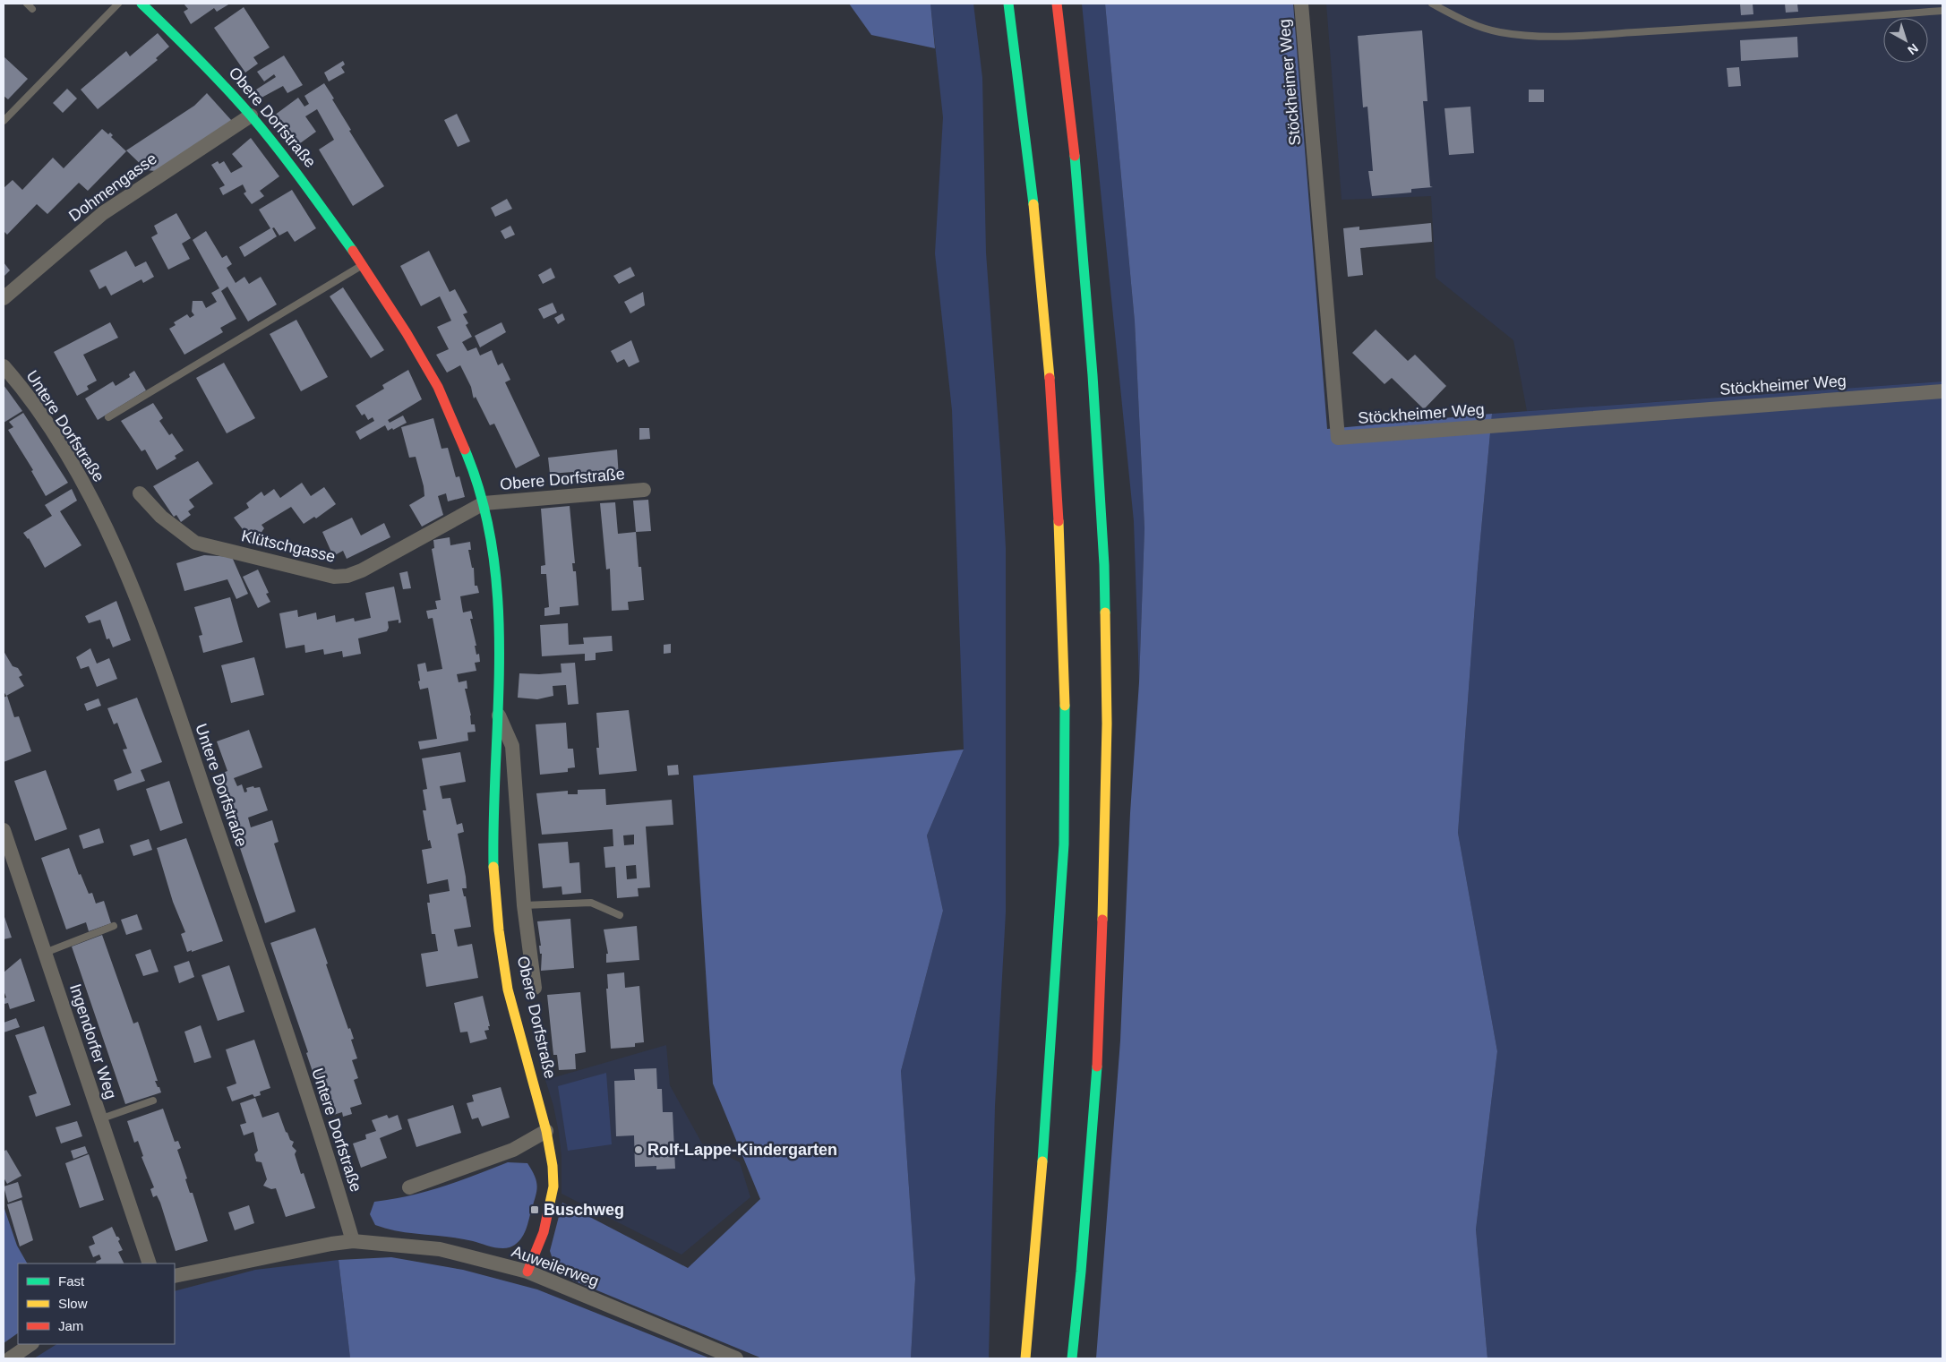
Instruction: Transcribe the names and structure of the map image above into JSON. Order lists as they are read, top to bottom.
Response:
{
  "streets": {
    "main road": ["Obere Dorfstraße"],
    "street": [
      "Stöckheimer Weg",
      "Dohmengasse",
      "Untere Dorfstraße",
      "Klütschgasse",
      "Ingendorfer Weg",
      "Auweilerweg"
    ]
  },
  "crossings": [
    ["Obere Dorfstraße", "Dohmengasse"],
    ["Obere Dorfstraße", "Klütschgasse"],
    ["Obere Dorfstraße", "Auweilerweg"],
    ["Untere Dorfstraße", "Auweilerweg"]
  ],
  "places": {
    "other": ["Rolf-Lappe-Kindergarten"],
    "transit": ["Buschweg"]
  },
  "legend": ["Fast", "Slow", "Jam"],
  "north": "bottom right"
}
